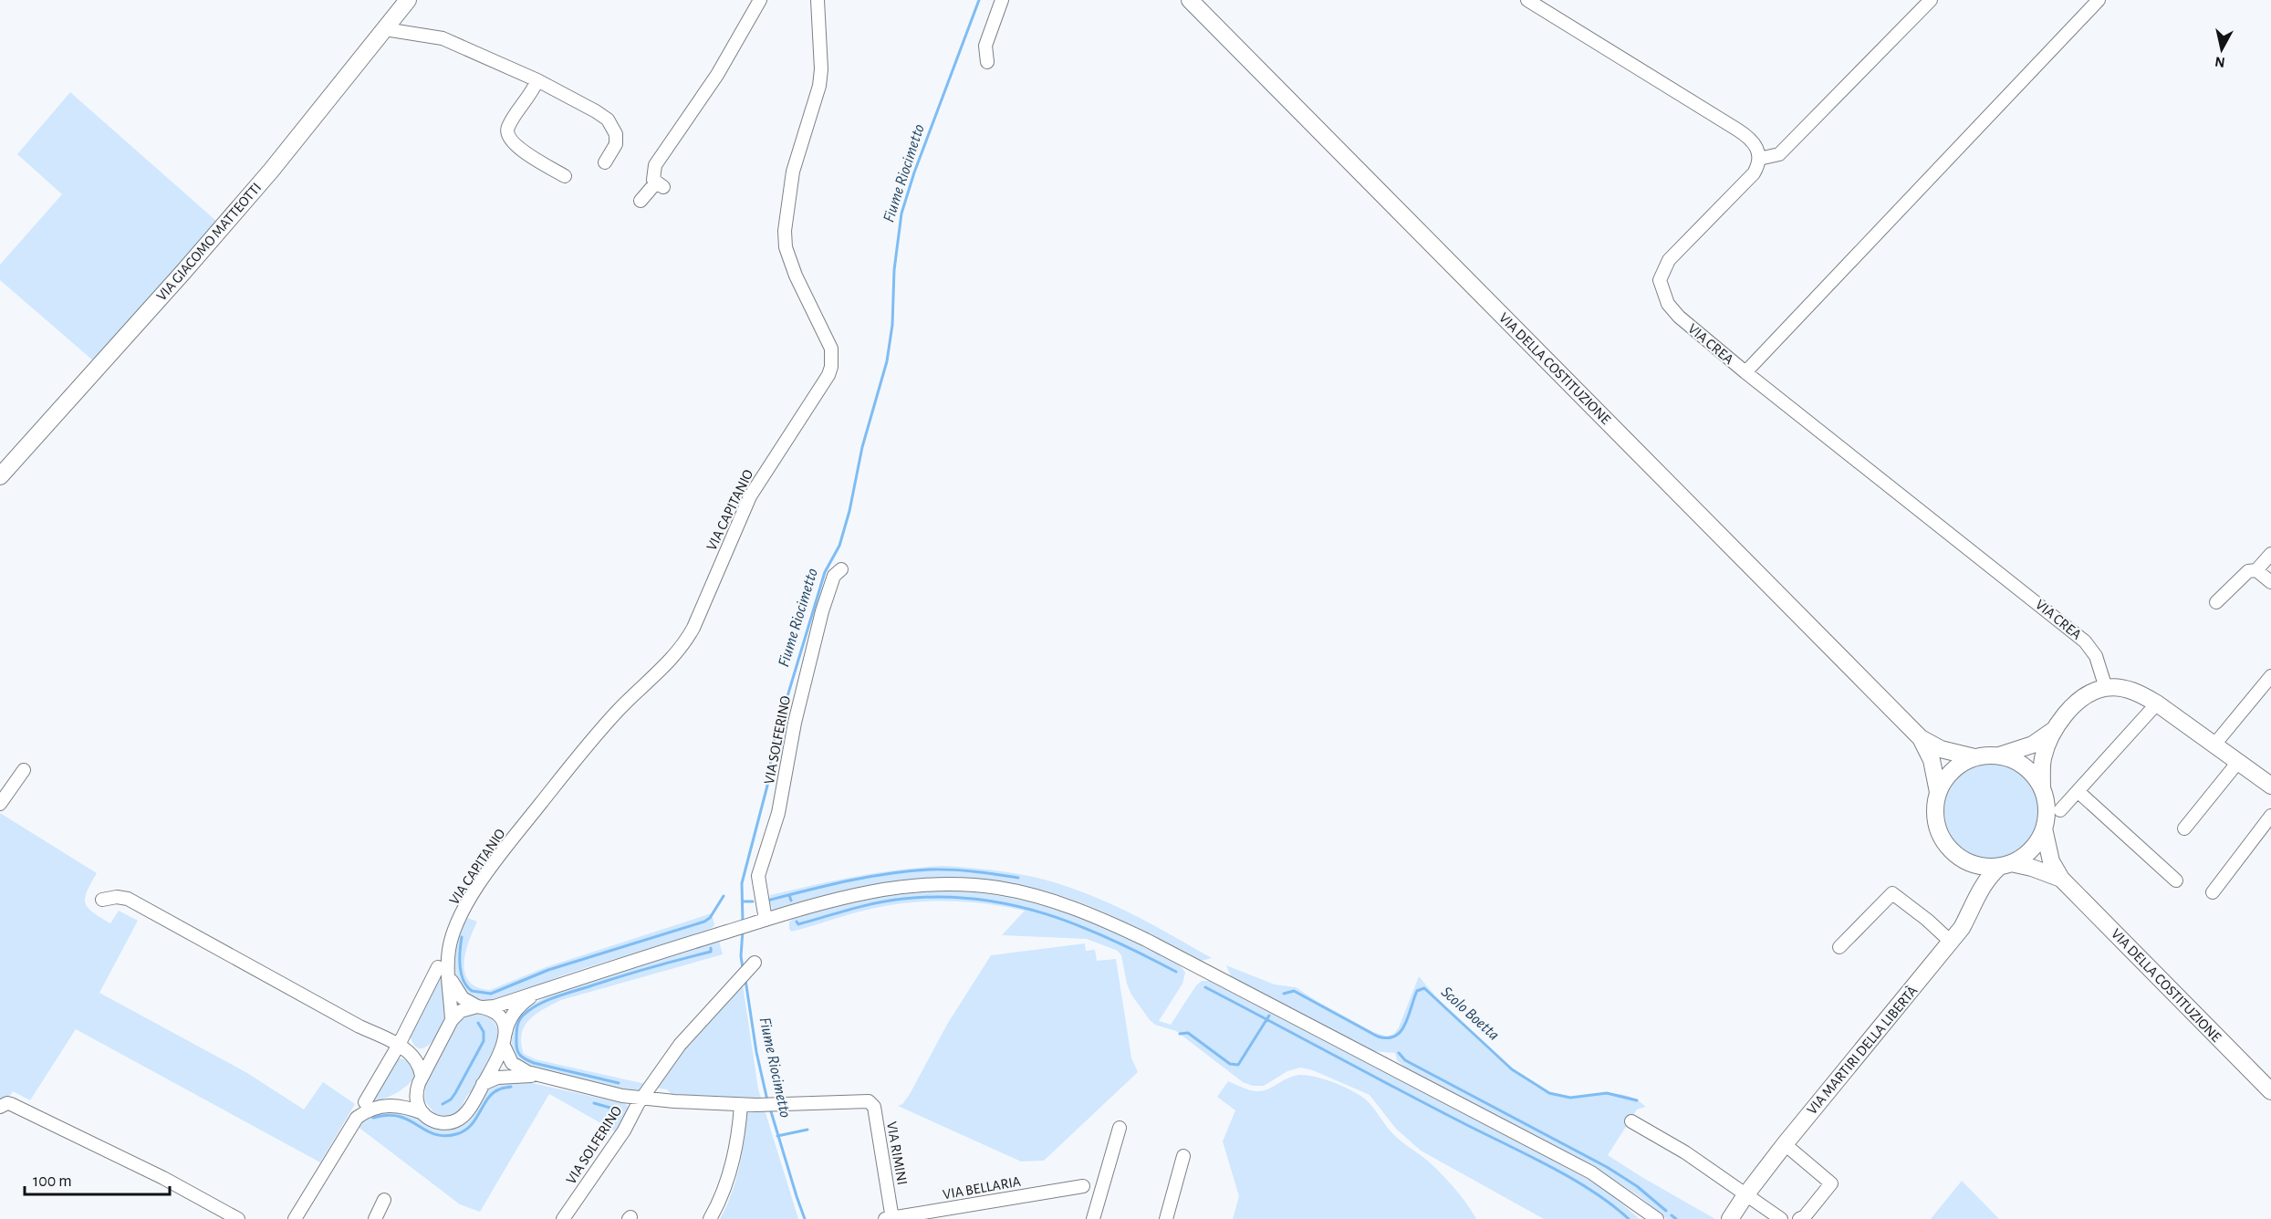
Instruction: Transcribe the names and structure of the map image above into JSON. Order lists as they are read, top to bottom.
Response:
{
  "streets": {
    "main road": ["VIA GIACOMO MATTEOTTI", "VIA DELLA COSTITUZIONE", "VIA MARTIRI DELLA LIBERTÀ"],
    "street": [
      "VIA CREA",
      "VIA CAPITANIO",
      "VIA SOLFERINO",
      "VIA RIMINI",
      "VIA BELLARIA"
    ]
  },
  "crossings": [
    ["VIA DELLA COSTITUZIONE", "VIA MARTIRI DELLA LIBERTÀ"],
    ["VIA RIMINI", "VIA BELLARIA"]
  ],
  "water": ["Fiume Riocimetto", "Scolo Boetta"],
  "scale_bar": "100 m",
  "north": "bottom"
}
